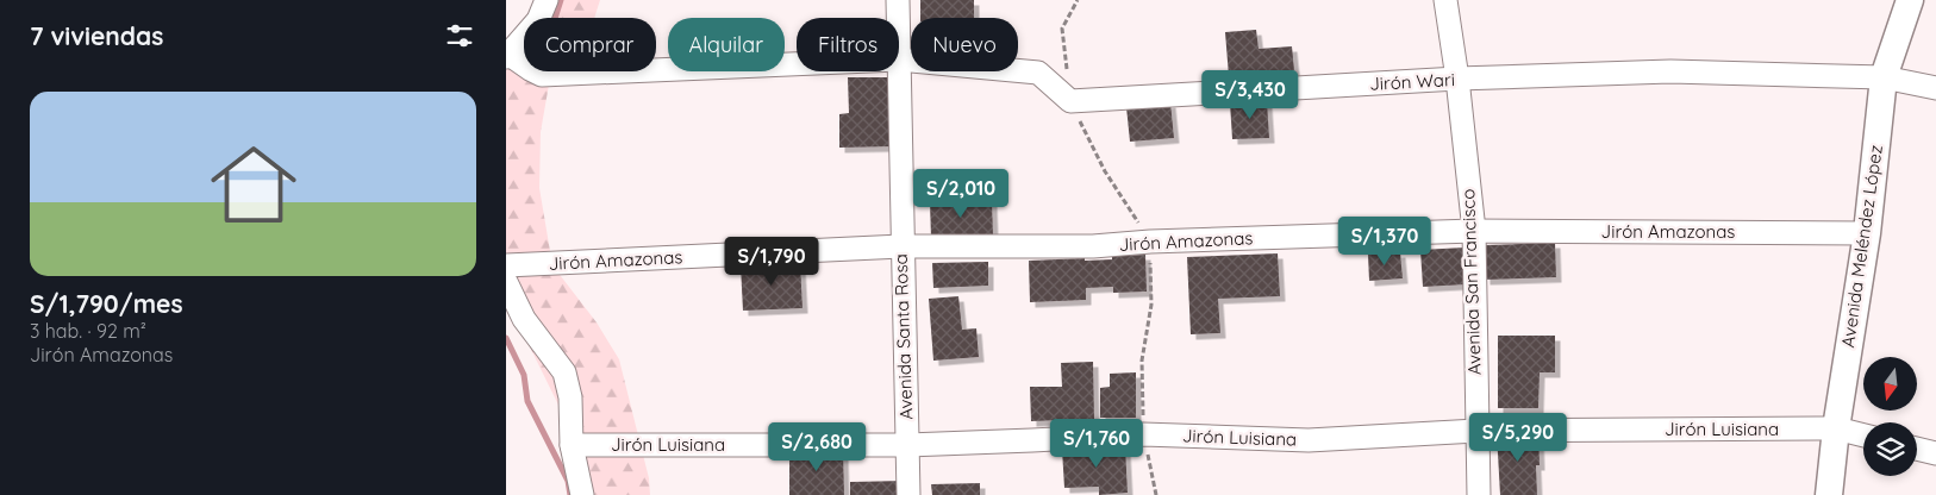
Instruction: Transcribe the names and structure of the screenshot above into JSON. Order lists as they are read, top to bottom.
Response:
{
  "streets": {
    "street": [
      "Jirón Wari",
      "Jirón Amazonas",
      "Avenida Meléndez López",
      "Avenida San Francisco",
      "Avenida Santa Rosa",
      "Jirón Luisiana"
    ]
  },
  "crossings": [
    ["Jirón Wari", "Avenida Meléndez López"],
    ["Jirón Wari", "Avenida San Francisco"],
    ["Jirón Amazonas", "Avenida Meléndez López"],
    ["Jirón Amazonas", "Avenida San Francisco"],
    ["Jirón Amazonas", "Avenida Santa Rosa"],
    ["Avenida Meléndez López", "Jirón Luisiana"],
    ["Avenida San Francisco", "Jirón Luisiana"],
    ["Avenida Santa Rosa", "Jirón Luisiana"]
  ],
  "north": "bottom",
  "page": {
    "heading": "7 viviendas",
    "chip": [
      "Comprar",
      "Alquilar",
      "Filtros",
      "Nuevo"
    ],
    "price": [
      "S/3,430",
      "S/2,010",
      "S/1,370",
      "S/1,790",
      "S/5,290",
      "S/1,760",
      "S/2,680"
    ],
    "list": [
      {
        "name": "S/1,790/mes",
        "note": "3 hab. · 92 m² · Jirón Amazonas"
      }
    ]
  }
}
